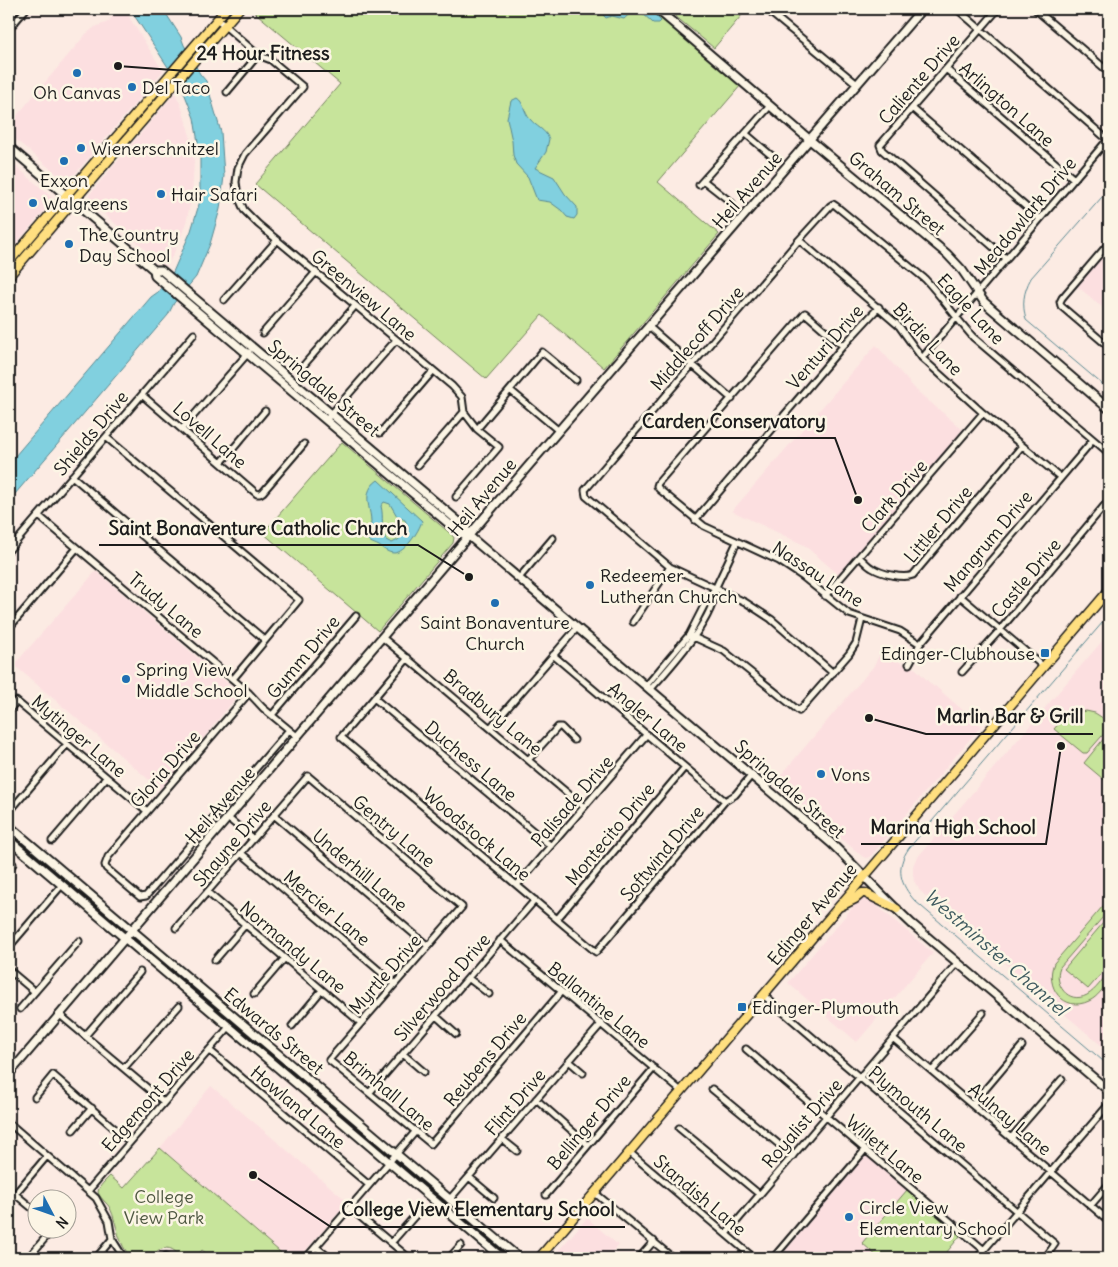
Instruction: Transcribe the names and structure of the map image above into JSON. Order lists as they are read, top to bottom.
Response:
{
  "streets": {
    "main road": [
      "Heil Avenue",
      "Graham Street",
      "Springdale Street",
      "Edinger Avenue",
      "Edwards Street"
    ],
    "street": [
      "Caliente Drive",
      "Arlington Lane",
      "Meadowlark Drive",
      "Greenview Lane",
      "Eagle Lane",
      "Middlecoff Drive",
      "Birdie Lane",
      "Venturi Drive",
      "Shields Drive",
      "Lovell Lane",
      "Clark Drive",
      "Littler Drive",
      "Mangrum Drive",
      "Nassau Lane",
      "Castle Drive",
      "Trudy Lane",
      "Gumm Drive",
      "Bradbury Lane",
      "Angler Lane",
      "Mytinger Lane",
      "Duchess Lane",
      "Gloria Drive",
      "Palisade Drive",
      "Gentry Lane",
      "Woodstock Lane",
      "Montecito Drive",
      "Shayne Drive",
      "Softwind Drive",
      "Underhill Lane",
      "Mercier Lane",
      "Normandy Lane",
      "Myrtle Drive",
      "Silverwood Drive",
      "Ballantine Lane",
      "Reubens Drive",
      "Brimhall Lane",
      "Edgemont Drive",
      "Flint Drive",
      "Howland Lane",
      "Plymouth Lane",
      "Aulnay Lane",
      "Bellinger Drive",
      "Royalist Drive",
      "Willett Lane",
      "Standish Lane"
    ]
  },
  "crossings": [
    ["Caliente Drive", "Arlington Lane"],
    ["Caliente Drive", "Meadowlark Drive"],
    ["Arlington Lane", "Meadowlark Drive"],
    ["Heil Avenue", "Graham Street"],
    ["Heil Avenue", "Springdale Street"],
    ["Heil Avenue", "Trudy Lane"],
    ["Heil Avenue", "Bradbury Lane"],
    ["Heil Avenue", "Gloria Drive"],
    ["Heil Avenue", "Edwards Street"],
    ["Graham Street", "Meadowlark Drive"],
    ["Meadowlark Drive", "Eagle Lane"],
    ["Meadowlark Drive", "Birdie Lane"],
    ["Eagle Lane", "Middlecoff Drive"],
    ["Eagle Lane", "Mangrum Drive"],
    ["Middlecoff Drive", "Birdie Lane"],
    ["Birdie Lane", "Venturi Drive"],
    ["Birdie Lane", "Clark Drive"],
    ["Birdie Lane", "Littler Drive"],
    ["Birdie Lane", "Mangrum Drive"],
    ["Venturi Drive", "Nassau Lane"],
    ["Springdale Street", "Softwind Drive"],
    ["Springdale Street", "Edinger Avenue"],
    ["Springdale Street", "Royalist Drive"],
    ["Shields Drive", "Lovell Lane"],
    ["Shields Drive", "Trudy Lane"],
    ["Clark Drive", "Littler Drive"],
    ["Clark Drive", "Nassau Lane"],
    ["Mangrum Drive", "Nassau Lane"],
    ["Trudy Lane", "Gumm Drive"],
    ["Trudy Lane", "Gloria Drive"],
    ["Bradbury Lane", "Palisade Drive"],
    ["Angler Lane", "Palisade Drive"],
    ["Angler Lane", "Montecito Drive"],
    ["Angler Lane", "Softwind Drive"],
    ["Mytinger Lane", "Gloria Drive"],
    ["Duchess Lane", "Palisade Drive"],
    ["Duchess Lane", "Woodstock Lane"],
    ["Palisade Drive", "Woodstock Lane"],
    ["Gentry Lane", "Shayne Drive"],
    ["Gentry Lane", "Myrtle Drive"],
    ["Woodstock Lane", "Montecito Drive"],
    ["Woodstock Lane", "Softwind Drive"],
    ["Woodstock Lane", "Silverwood Drive"],
    ["Shayne Drive", "Underhill Lane"],
    ["Shayne Drive", "Mercier Lane"],
    ["Shayne Drive", "Normandy Lane"],
    ["Underhill Lane", "Myrtle Drive"],
    ["Mercier Lane", "Myrtle Drive"],
    ["Edinger Avenue", "Ballantine Lane"],
    ["Edinger Avenue", "Plymouth Lane"],
    ["Edinger Avenue", "Standish Lane"],
    ["Normandy Lane", "Myrtle Drive"],
    ["Myrtle Drive", "Brimhall Lane"],
    ["Silverwood Drive", "Ballantine Lane"],
    ["Silverwood Drive", "Brimhall Lane"],
    ["Ballantine Lane", "Reubens Drive"],
    ["Ballantine Lane", "Flint Drive"],
    ["Ballantine Lane", "Bellinger Drive"],
    ["Edwards Street", "Edgemont Drive"],
    ["Edwards Street", "Flint Drive"],
    ["Reubens Drive", "Brimhall Lane"],
    ["Edgemont Drive", "Howland Lane"],
    ["Plymouth Lane", "Royalist Drive"],
    ["Aulnay Lane", "Royalist Drive"],
    ["Royalist Drive", "Willett Lane"],
    ["Royalist Drive", "Standish Lane"]
  ],
  "water": ["Westminster Channel"],
  "parks": ["College View Park"],
  "places": {
    "other": [
      "24 Hour Fitness",
      "Oh Canvas",
      "Del Taco",
      "Wienerschnitzel",
      "Exxon",
      "Hair Safari",
      "Walgreens",
      "The Country Day School",
      "Carden Conservatory",
      "Saint Bonaventure Catholic Church",
      "Redeemer Lutheran Church",
      "Saint Bonaventure Church",
      "Spring View Middle School",
      "Marlin Bar & Grill",
      "Marina High School",
      "Vons",
      "College View Elementary School",
      "Circle View Elementary School"
    ],
    "transit": ["Edinger-Clubhouse", "Edinger-Plymouth"]
  },
  "north": "bottom right"
}
